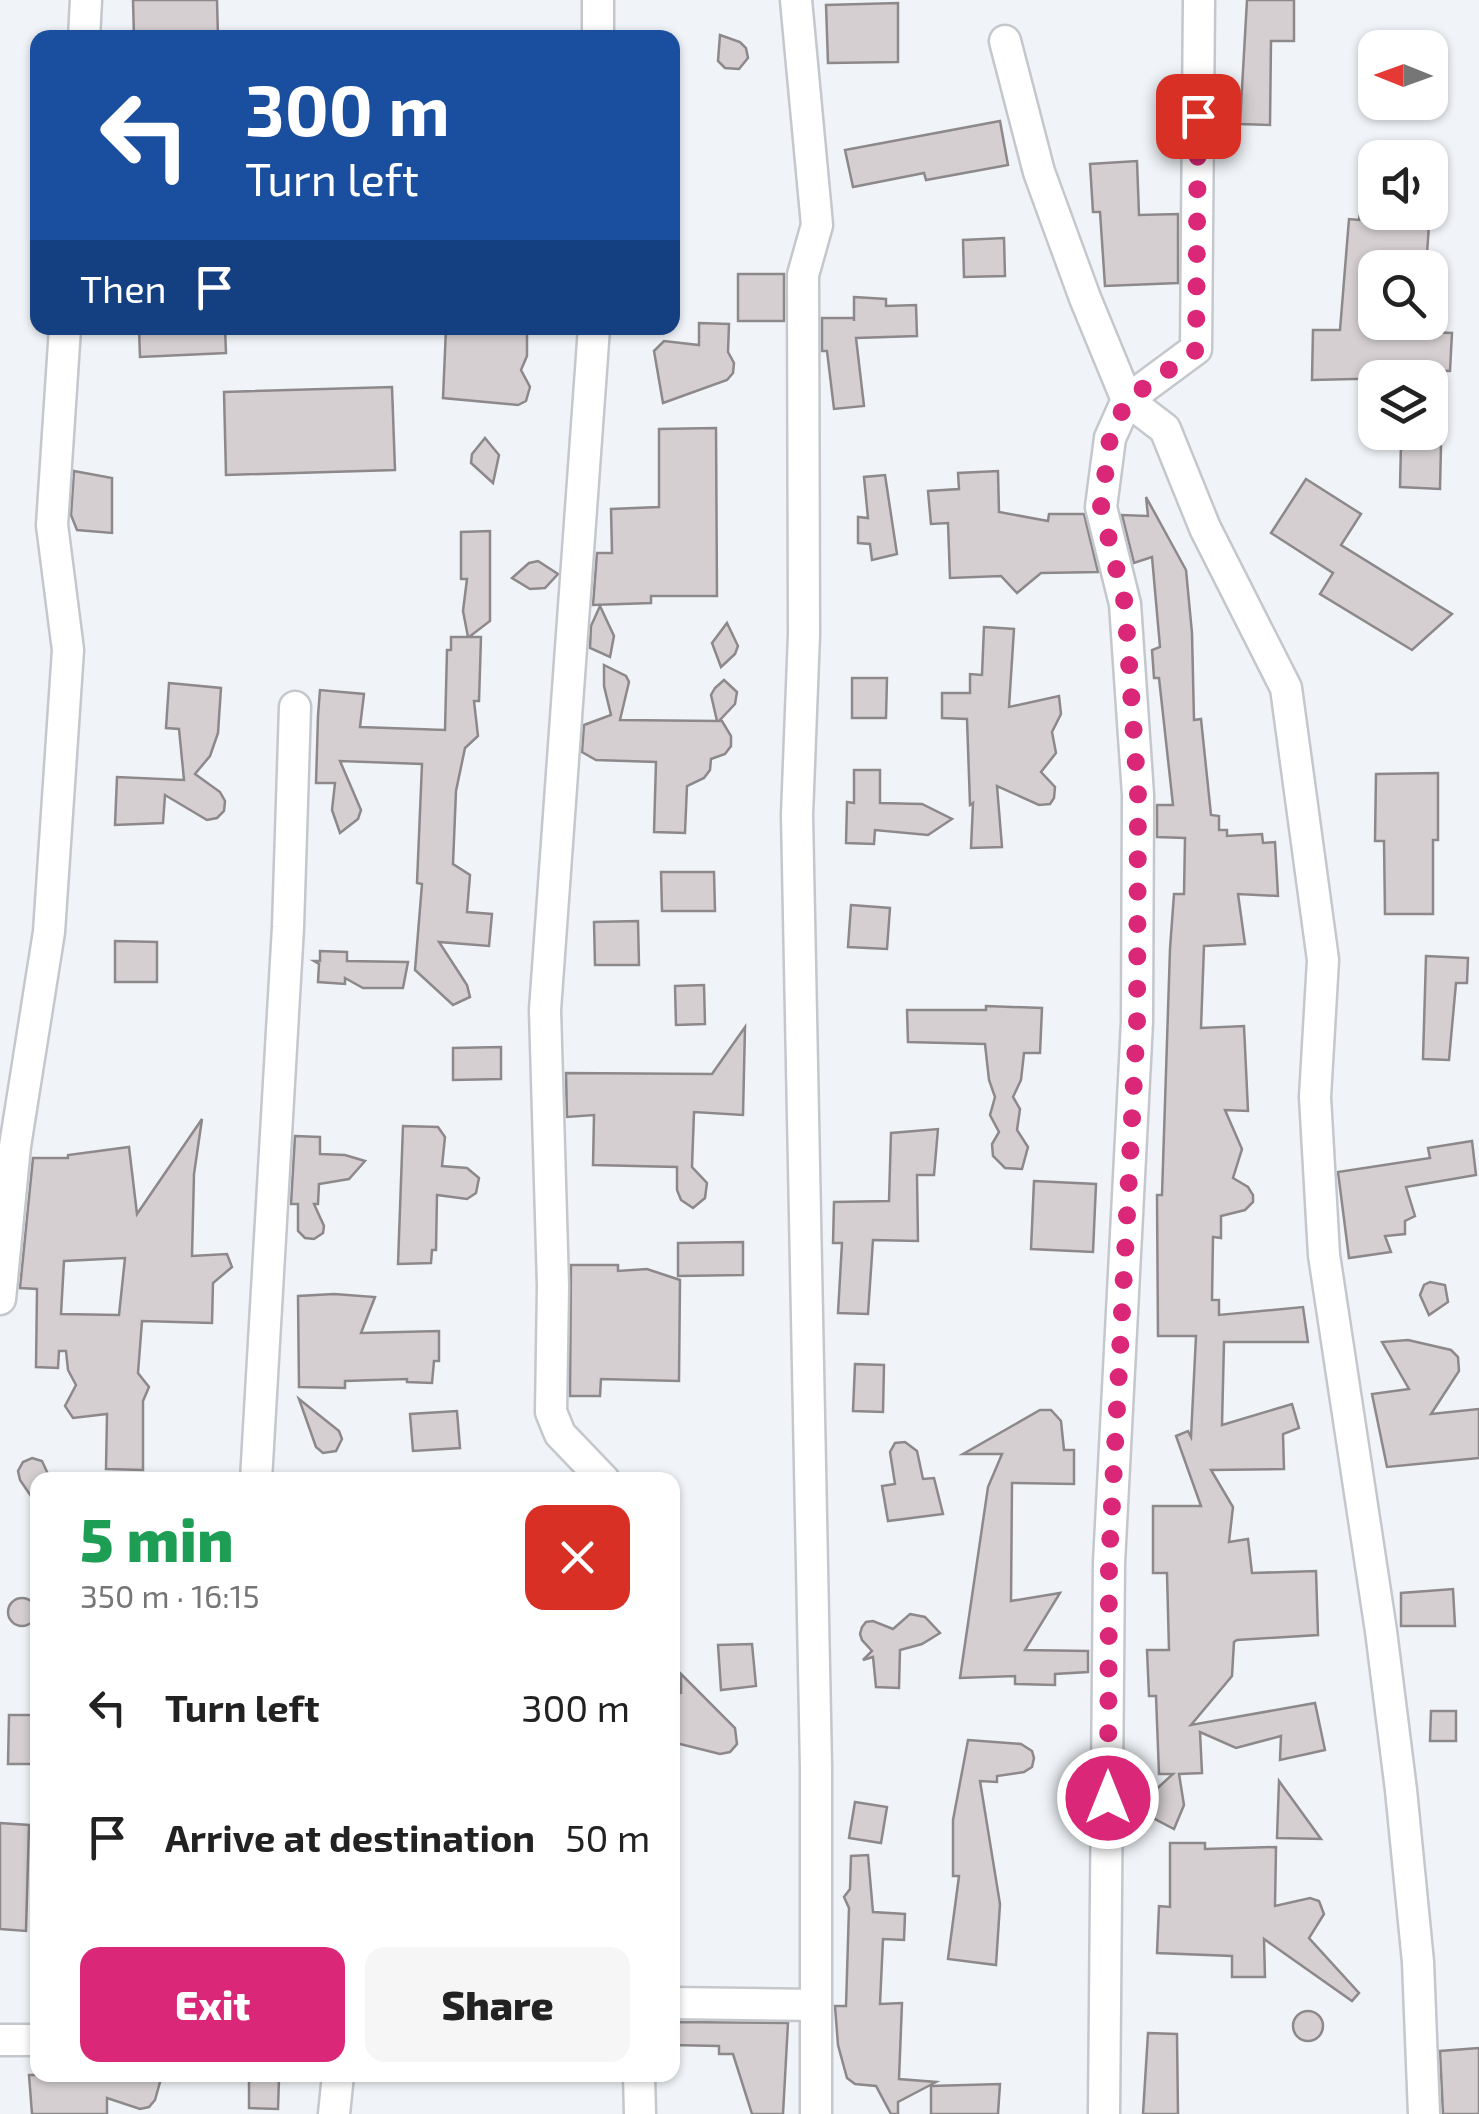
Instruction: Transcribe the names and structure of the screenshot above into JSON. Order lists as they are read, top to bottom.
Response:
{
  "north": "left",
  "page": {
    "turn": ["300 m", "Turn left"],
    "then": "Then",
    "heading": ["5 min", "350 m · 16:15"],
    "list": [
      {
        "name": "Turn left",
        "value": "300 m"
      },
      {
        "name": "Arrive at destination",
        "value": "50 m"
      }
    ],
    "buttons": ["Exit", "Share"]
  }
}
